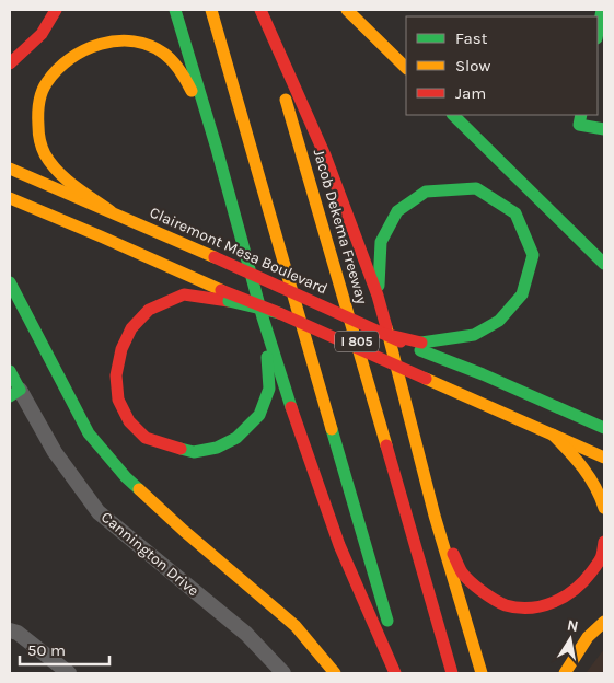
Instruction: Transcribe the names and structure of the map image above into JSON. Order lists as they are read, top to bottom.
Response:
{
  "streets": {
    "main road": ["Jacob Dekema Freeway", "Clairemont Mesa Boulevard", "I 805"],
    "street": ["Cannington Drive"]
  },
  "legend": ["Fast", "Slow", "Jam"],
  "scale_bar": "50 m",
  "north": "top"
}
